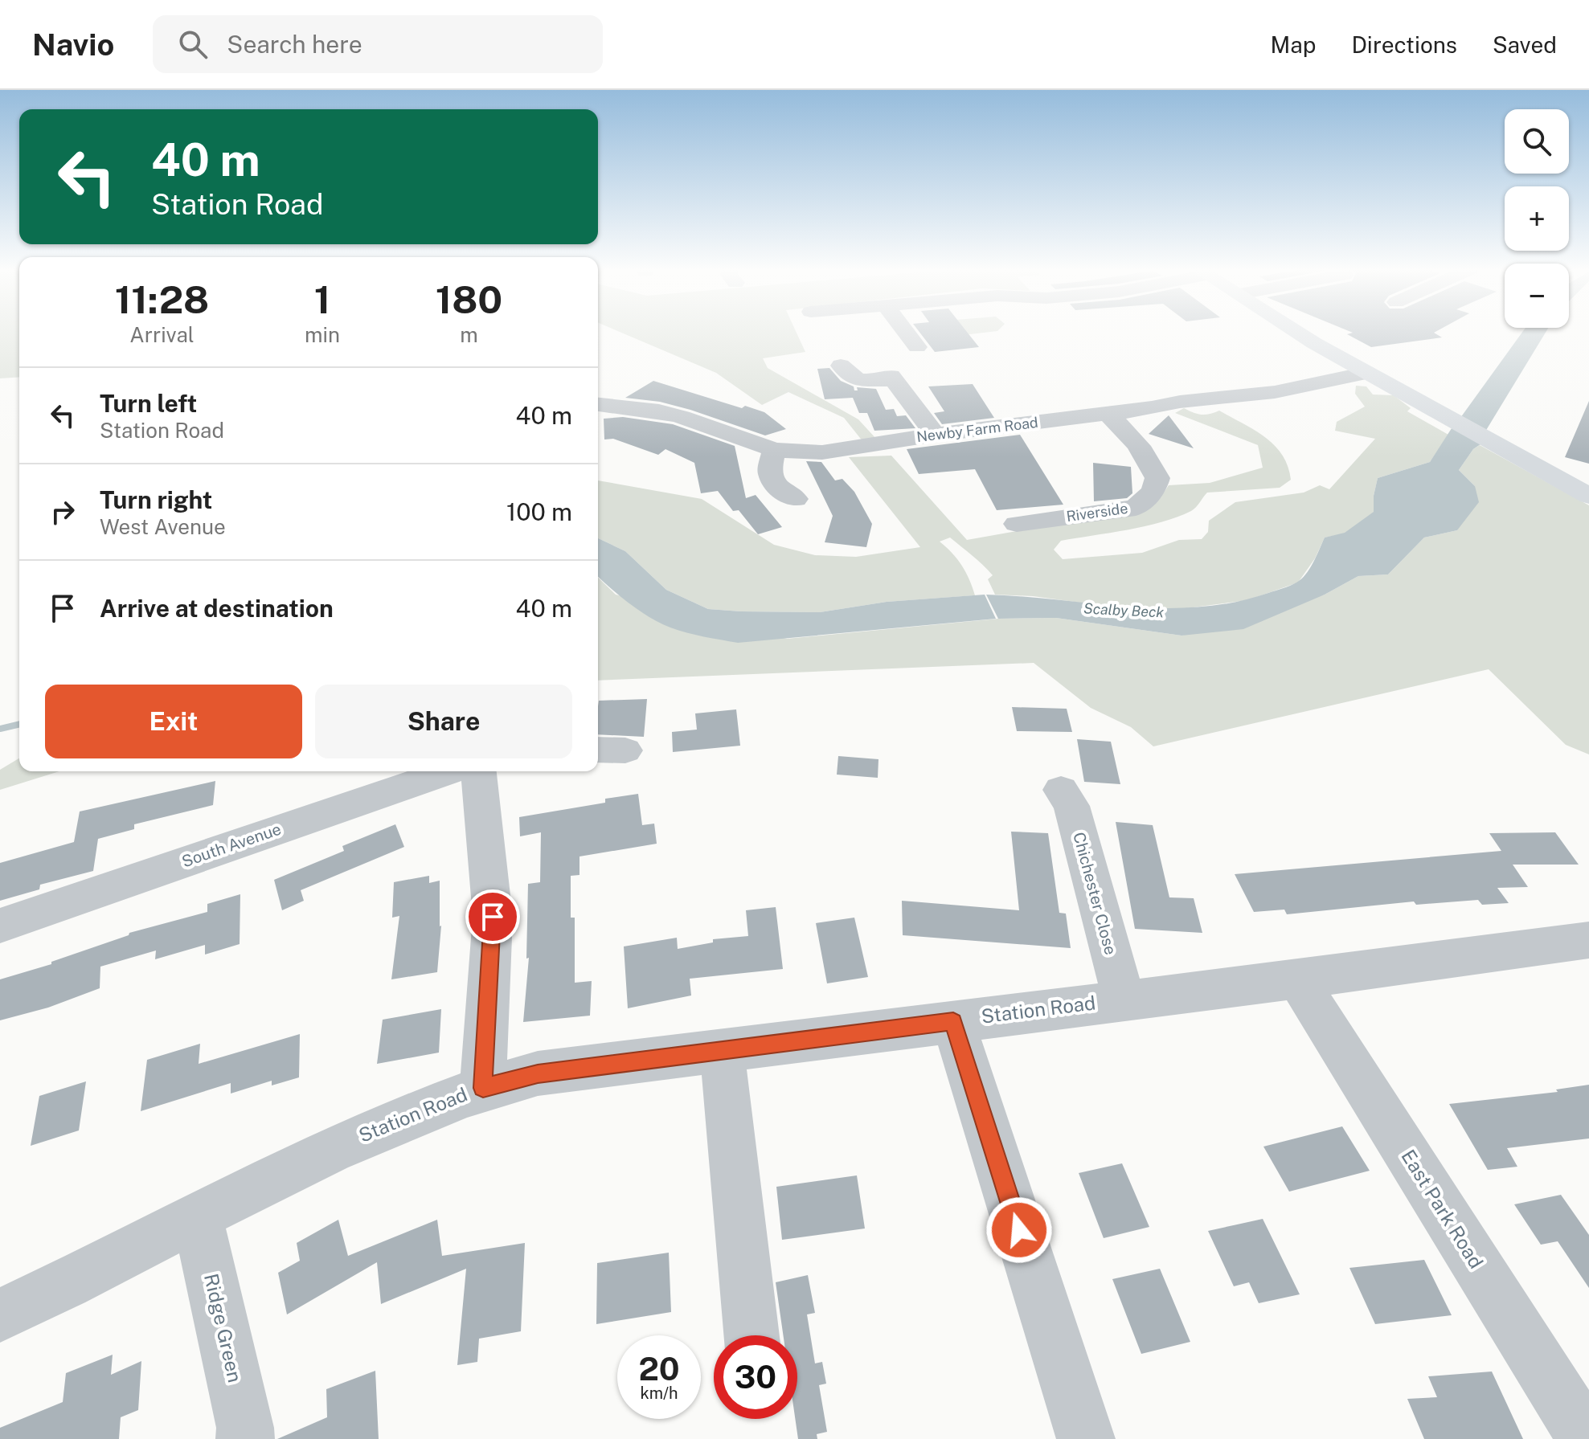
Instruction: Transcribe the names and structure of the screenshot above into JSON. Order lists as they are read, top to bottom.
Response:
{
  "streets": {
    "street": [
      "Newby Farm Road",
      "Riverside",
      "South Avenue",
      "Chichester Close",
      "Station Road",
      "East Park Road",
      "Ridge Green"
    ]
  },
  "crossings": [
    ["Newby Farm Road", "Riverside"],
    ["Chichester Close", "Station Road"],
    ["Station Road", "East Park Road"],
    ["Station Road", "Ridge Green"]
  ],
  "water": ["Scalby Beck"],
  "page": {
    "header": "Navio",
    "search": "Search here",
    "nav": ["Map", "Directions", "Saved"],
    "map_buttons": ["+", "−"],
    "turn": ["40 m", "Station Road"],
    "eta": [
      "11:28",
      "Arrival",
      "1",
      "min",
      "180",
      "m"
    ],
    "list": [
      {
        "name": "Turn left",
        "note": "Station Road",
        "value": "40 m"
      },
      {
        "name": "Turn right",
        "note": "West Avenue",
        "value": "100 m"
      },
      {
        "name": "Arrive at destination",
        "value": "40 m"
      }
    ],
    "buttons": ["Exit", "Share"],
    "speed": "20 km/h",
    "limit": "30"
  }
}
